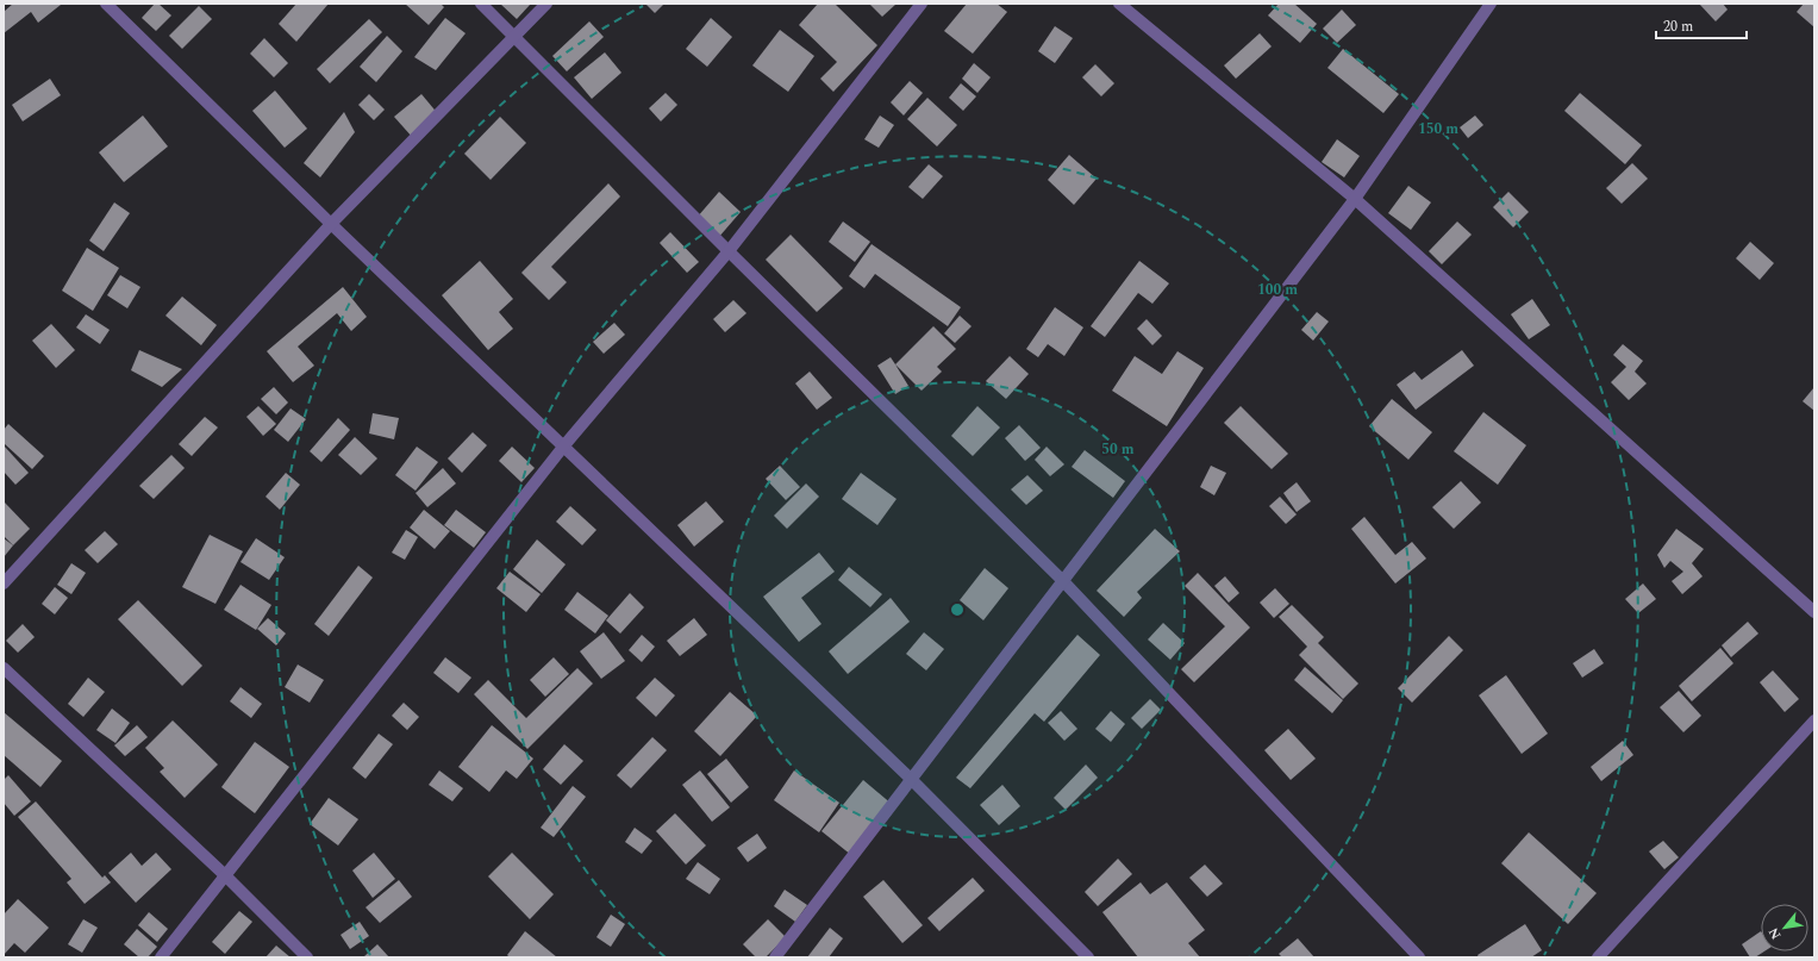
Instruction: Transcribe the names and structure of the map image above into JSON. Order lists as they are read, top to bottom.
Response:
{
  "scale_bar": "20 m",
  "north": "bottom left",
  "rings": ["150 m", "100 m", "50 m"]
}
